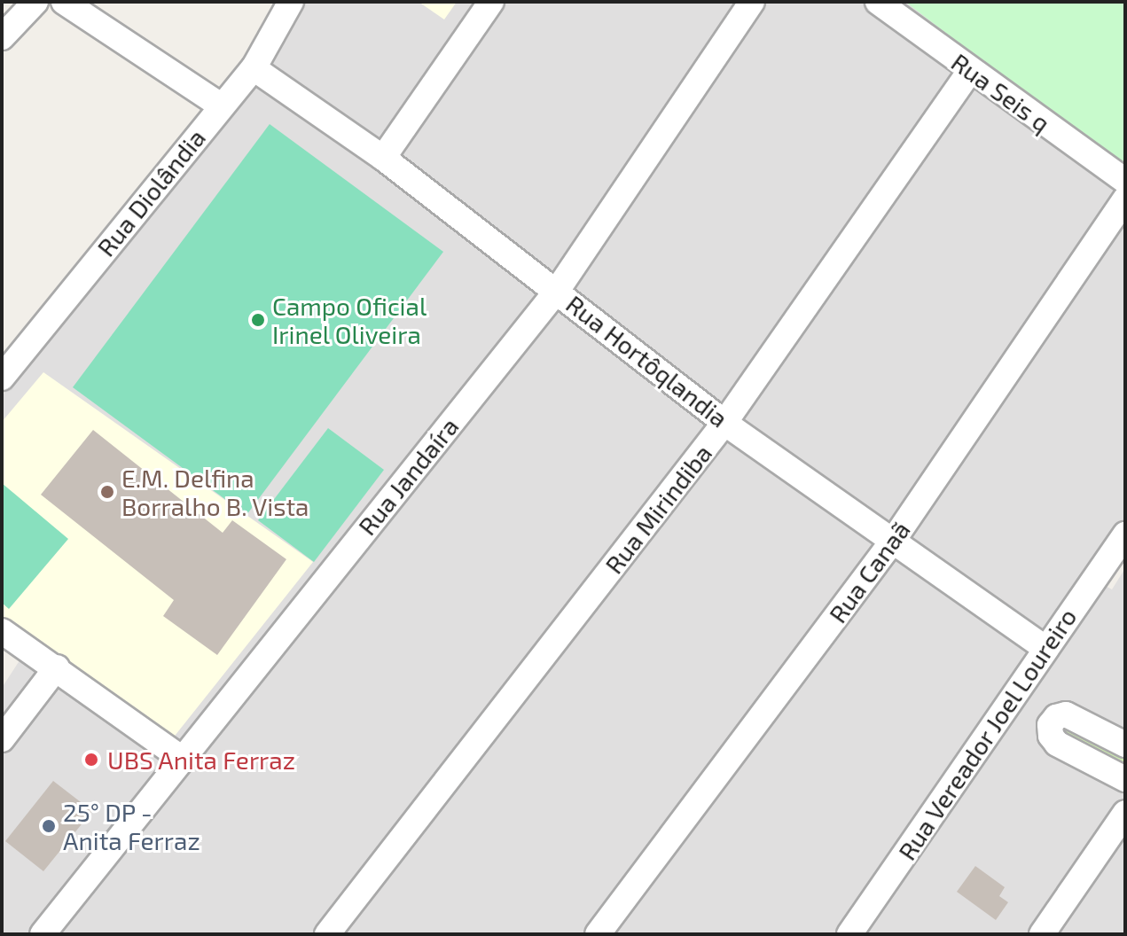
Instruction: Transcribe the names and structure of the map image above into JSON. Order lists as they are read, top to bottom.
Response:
{
  "streets": {
    "street": [
      "Rua Seis q",
      "Rua Diolândia",
      "Rua Hortôqlandia",
      "Rua Jandaíra",
      "Rua Mirindiba",
      "Rua Canaã",
      "Rua Vereador Joel Loureiro"
    ]
  },
  "crossings": [
    ["Rua Seis q", "Rua Mirindiba"],
    ["Rua Diolândia", "Rua Hortôqlandia"],
    ["Rua Hortôqlandia", "Rua Jandaíra"],
    ["Rua Hortôqlandia", "Rua Mirindiba"],
    ["Rua Hortôqlandia", "Rua Canaã"],
    ["Rua Hortôqlandia", "Rua Vereador Joel Loureiro"]
  ],
  "places": [
    "Campo Oficial Irinel Oliveira",
    "E.M. Delfina Borralho B. Vista",
    "UBS Anita Ferraz",
    "25° DP - Anita Ferraz"
  ]
}
